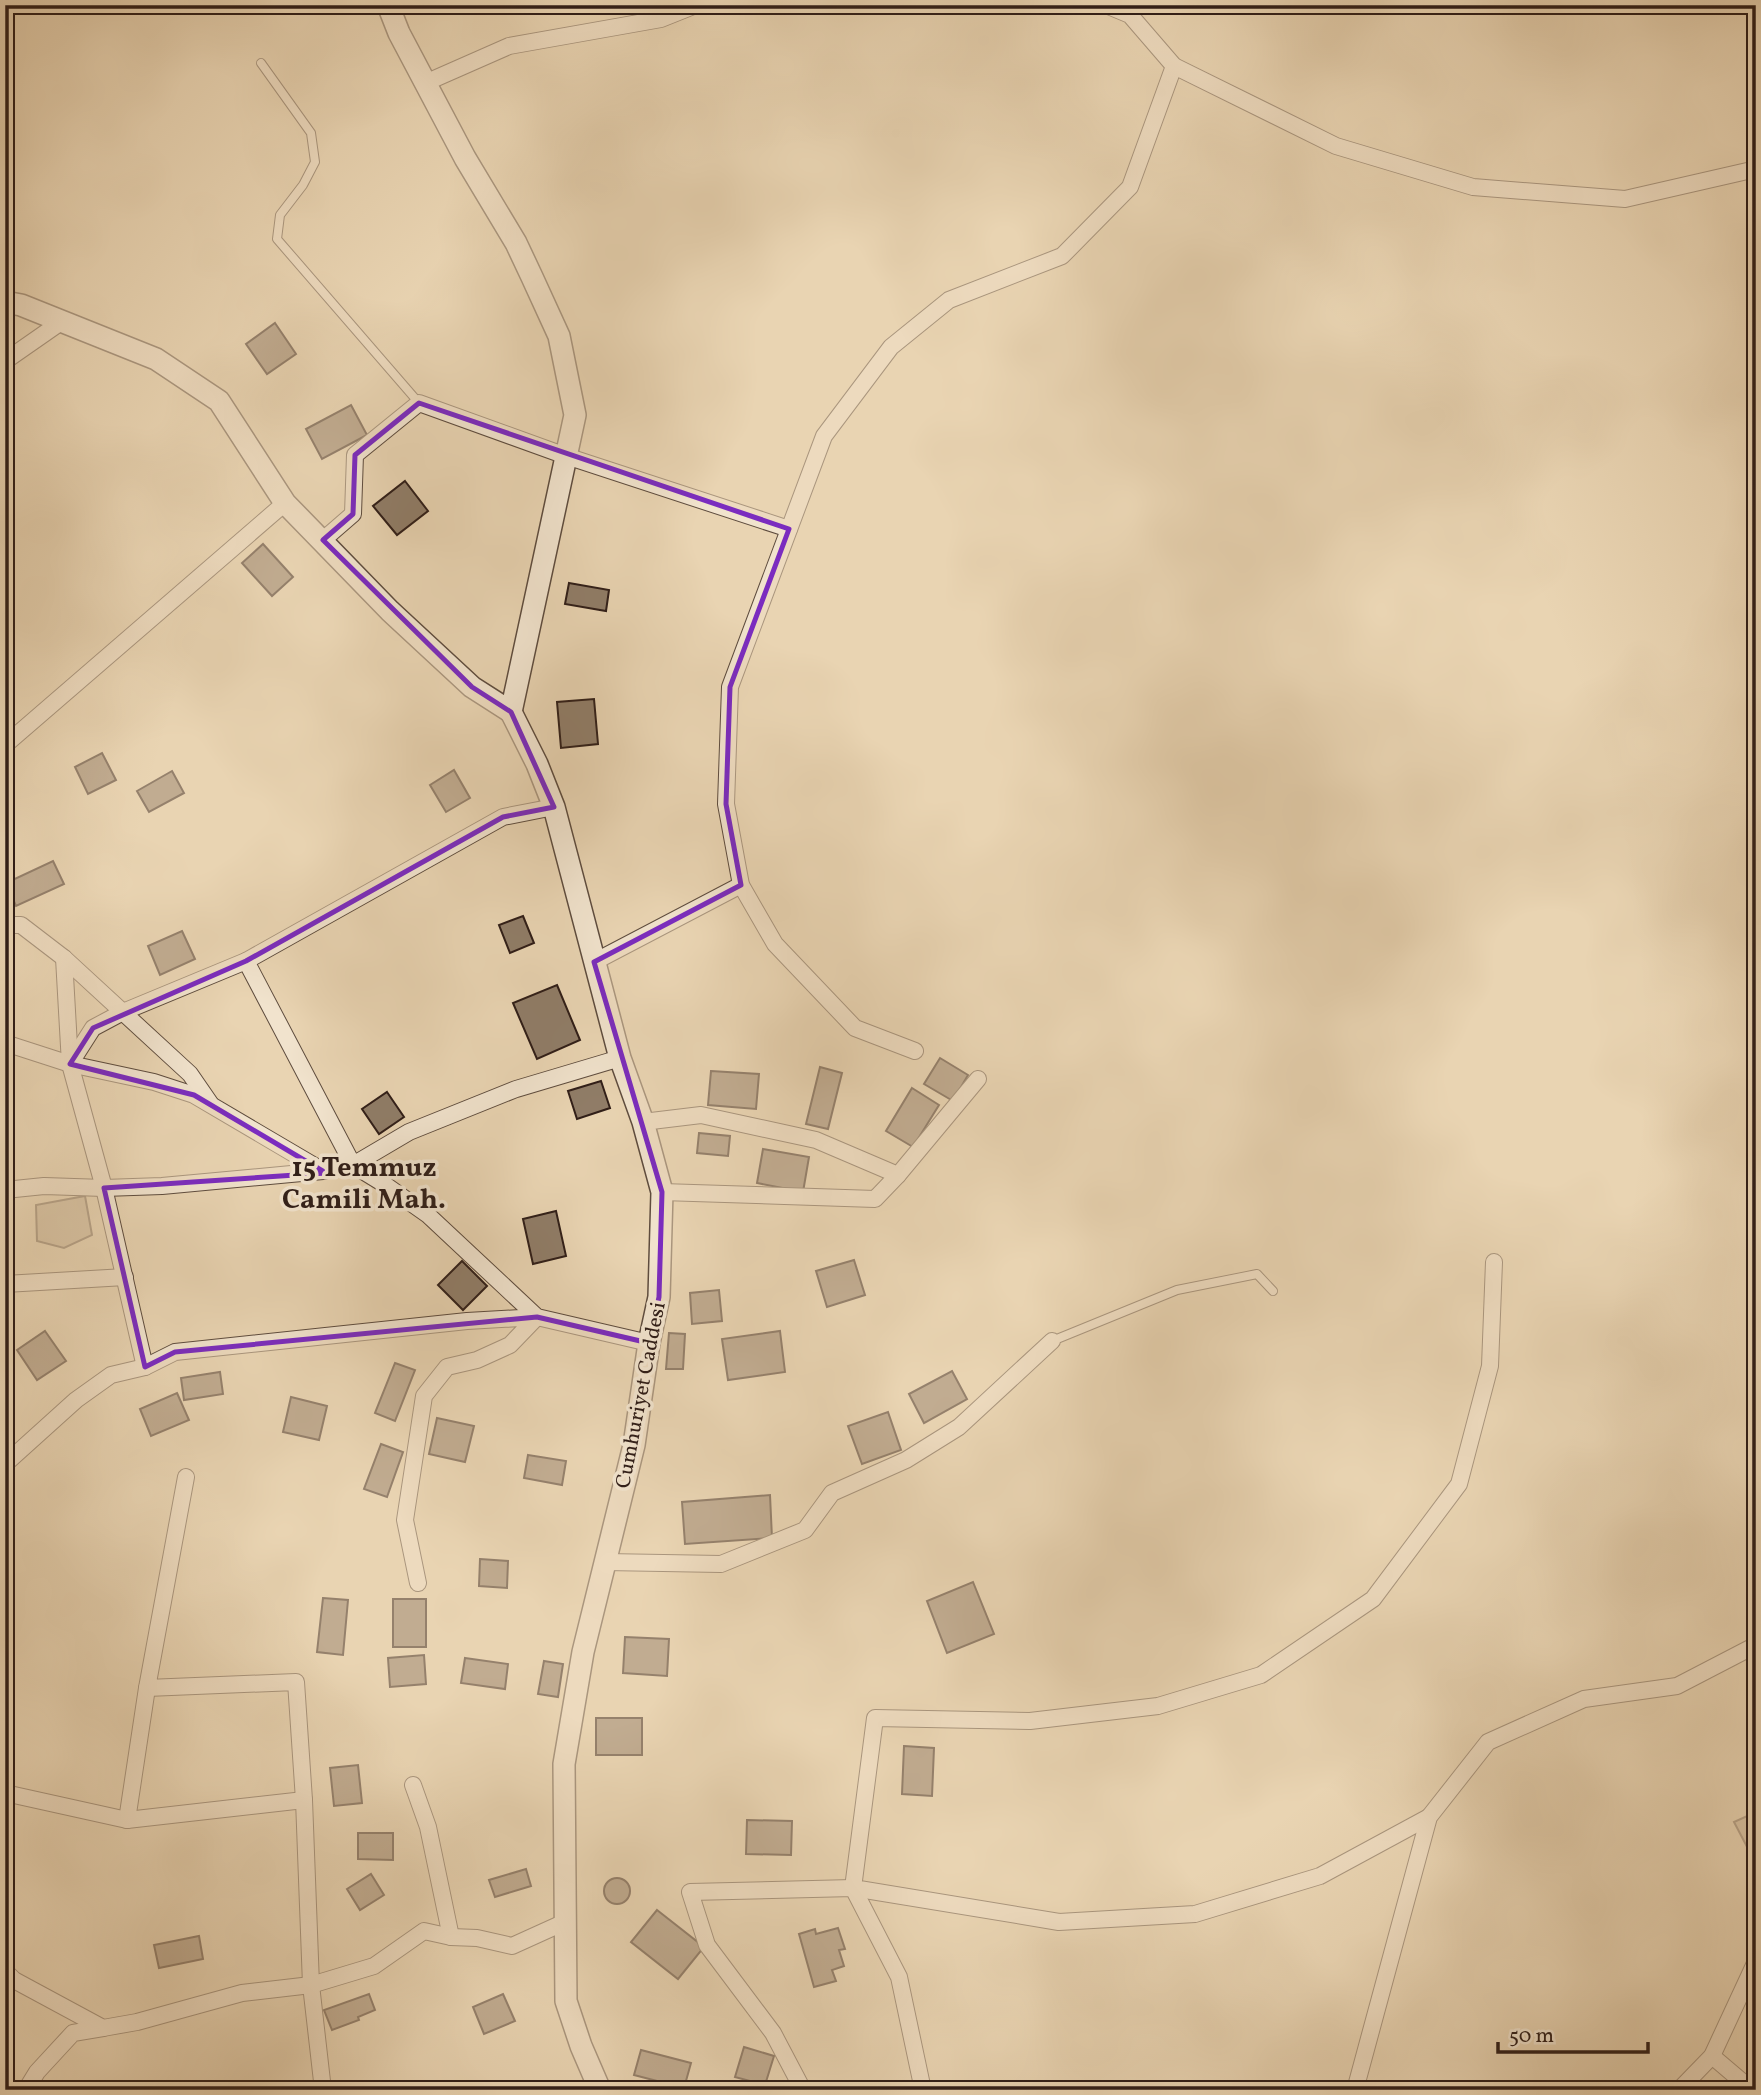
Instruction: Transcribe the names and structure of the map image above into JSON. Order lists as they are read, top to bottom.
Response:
{
  "streets": {
    "street": ["Cumhuriyet Caddesi"]
  },
  "districts": ["15 Temmuz Camili Mah."],
  "scale_bar": "50 m"
}
